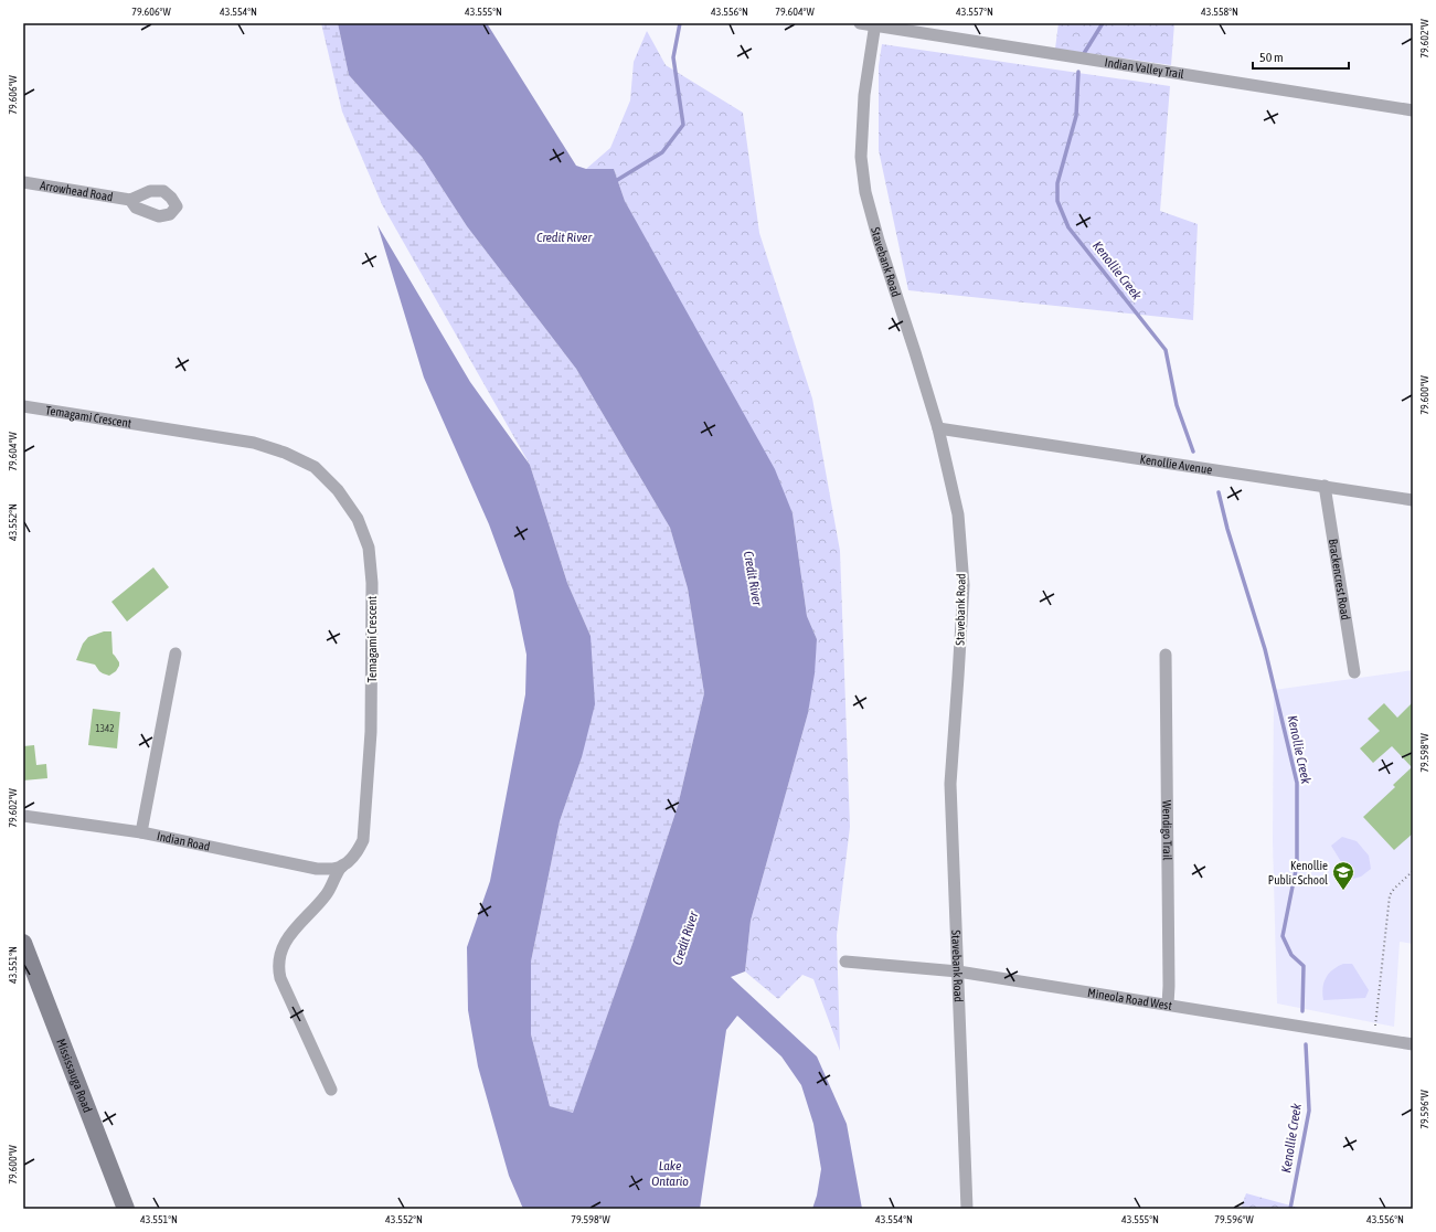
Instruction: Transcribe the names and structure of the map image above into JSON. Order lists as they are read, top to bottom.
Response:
{
  "streets": {
    "main road": ["Mississauga Road"],
    "street": [
      "Indian Valley Trail",
      "Arrowhead Road",
      "Stavebank Road",
      "Temagami Crescent",
      "Kenollie Avenue",
      "Brackencrest Road",
      "Wendigo Trail",
      "Indian Road",
      "Mineola Road West"
    ]
  },
  "crossings": [
    ["Indian Valley Trail", "Stavebank Road"],
    ["Stavebank Road", "Kenollie Avenue"],
    ["Stavebank Road", "Mineola Road West"],
    ["Temagami Crescent", "Indian Road"],
    ["Kenollie Avenue", "Brackencrest Road"],
    ["Wendigo Trail", "Mineola Road West"]
  ],
  "water": ["Credit River", "Kenollie Creek", "Lake Ontario"],
  "places": {
    "school or university": ["Kenollie Public School"]
  },
  "house_numbers": ["1342"],
  "scale_bar": "50 m",
  "coordinates": [
    "79.606°W",
    "43.554°N",
    "43.555°N",
    "43.556°N",
    "79.604°W",
    "43.557°N",
    "43.558°N",
    "79.602°W",
    "79.600°W",
    "43.552°N",
    "79.598°W",
    "43.551°N",
    "79.596°W"
  ]
}
